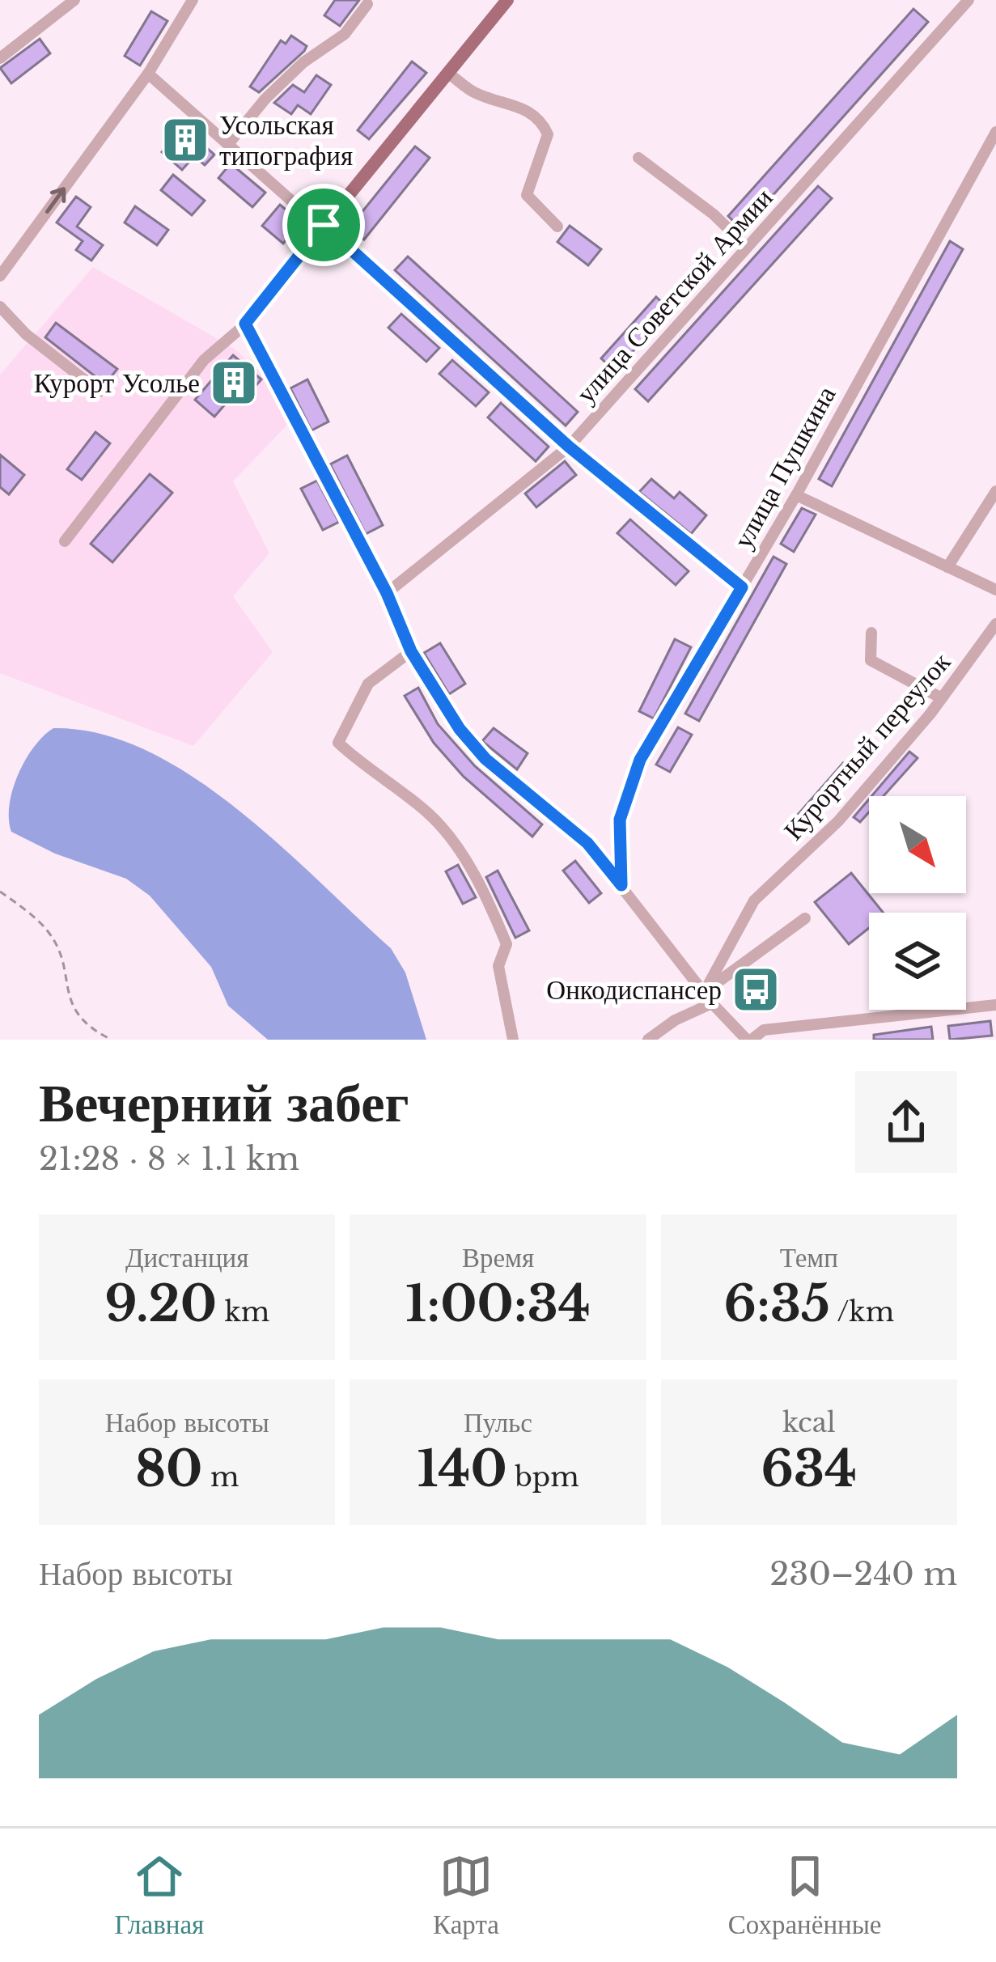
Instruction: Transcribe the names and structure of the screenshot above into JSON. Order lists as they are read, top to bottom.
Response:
{
  "streets": {
    "street": ["улица Советской Армии", "улица Пушкина", "Курортный переулок"]
  },
  "places": {
    "building": ["Усольская типография", "Курорт Усолье"],
    "bus stop": ["Онкодиспансер"]
  },
  "north": "bottom right",
  "page": {
    "heading": ["Вечерний забег", "21:28 · 8 × 1.1 km"],
    "stats": [
      ["Дистанция", "9.20 km"],
      ["Время", "1:00:34"],
      ["Темп", "6:35 /km"],
      ["Набор высоты", "80 m"],
      ["Пульс", "140 bpm"],
      ["kcal", "634"]
    ],
    "chart": ["Набор высоты", "230–240 m"],
    "tabs": ["Главная", "Карта", "Сохранённые"]
  }
}
